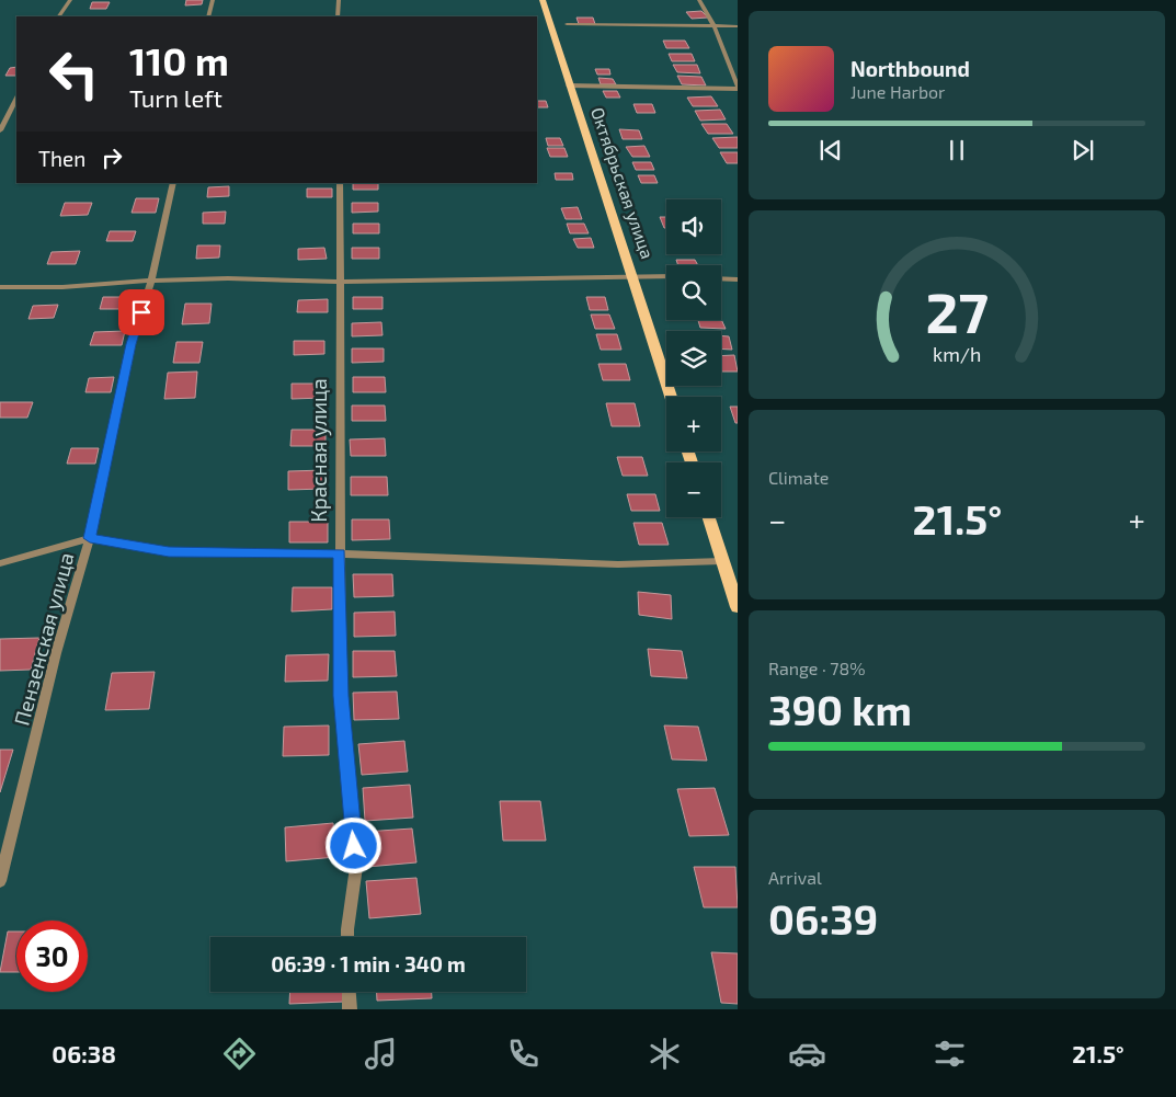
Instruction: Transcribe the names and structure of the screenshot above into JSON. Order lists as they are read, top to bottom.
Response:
{
  "streets": {
    "main road": ["Октябрьская улица"],
    "street": ["Красная улица", "Пензенская улица"]
  },
  "page": {
    "turn": ["110 m", "Turn left"],
    "song": ["Northbound", "June Harbor"],
    "then": "Then",
    "map_buttons": ["+", "−"],
    "tile": [
      "Climate",
      ["Range · 78%", "390 km"],
      ["Arrival", "06:39"]
    ],
    "heat": ["−", "21.5°", "+"],
    "limit": "30",
    "trip": "06:39 · 1 min · 340 m",
    "tabs": ["06:38", "21.5°"],
    "gauge": ["27", "km/h"]
  }
}
